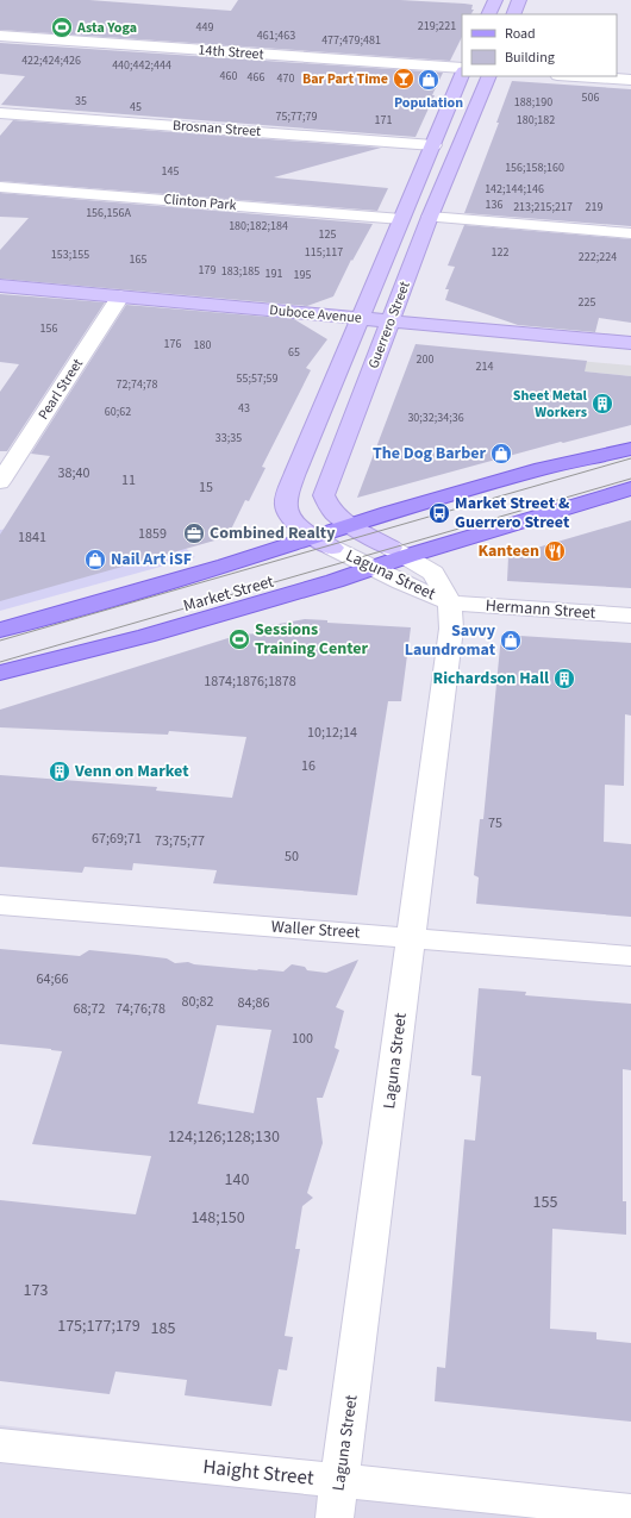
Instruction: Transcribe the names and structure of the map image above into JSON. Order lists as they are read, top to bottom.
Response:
{
  "streets": {
    "main road": ["Duboce Avenue", "Guerrero Street", "Market Street"],
    "street": [
      "14th Street",
      "Brosnan Street",
      "Clinton Park",
      "Pearl Street",
      "Laguna Street",
      "Hermann Street",
      "Waller Street",
      "Haight Street"
    ]
  },
  "crossings": [
    ["Brosnan Street", "Guerrero Street"],
    ["Clinton Park", "Guerrero Street"],
    ["Duboce Avenue", "Guerrero Street"],
    ["Duboce Avenue", "Pearl Street"],
    ["Guerrero Street", "Laguna Street"],
    ["Guerrero Street", "Market Street"],
    ["Laguna Street", "Market Street"],
    ["Laguna Street", "Hermann Street"],
    ["Laguna Street", "Waller Street"],
    ["Laguna Street", "Haight Street"]
  ],
  "places": {
    "sports": ["Asta Yoga", "Sessions Training Center"],
    "bar": ["Bar Part Time"],
    "shop": [
      "Population",
      "The Dog Barber",
      "Nail Art iSF",
      "Savvy Laundromat"
    ],
    "building": ["Sheet Metal Workers", "Richardson Hall", "Venn on Market"],
    "bus stop": ["Market Street & Guerrero Street"],
    "office": ["Combined Realty"],
    "restaurant": ["Kanteen"]
  },
  "house_numbers": [
    "219;221",
    "449",
    "461;463",
    "477;479;481",
    "422;424;426",
    "440;442;444",
    "460",
    "466",
    "470",
    "506",
    "35",
    "188;190",
    "45",
    "75;77;79",
    "171",
    "180;182",
    "156;158;160",
    "145",
    "142;144;146",
    "136",
    "213;215;217",
    "219",
    "156,156A",
    "180;182;184",
    "125",
    "115;117",
    "122",
    "153;155",
    "222;224",
    "165",
    "179",
    "183;185",
    "191",
    "195",
    "225",
    "156",
    "176",
    "180",
    "65",
    "200",
    "214",
    "55;57;59",
    "72;74;78",
    "43",
    "60;62",
    "30;32;34;36",
    "33;35",
    "38;40",
    "11",
    "15",
    "1859",
    "1841",
    "1874;1876;1878",
    "10;12;14",
    "16",
    "75",
    "67;69;71",
    "73;75;77",
    "50",
    "64;66",
    "80;82",
    "84;86",
    "68;72",
    "74;76;78",
    "100",
    "124;126;128;130",
    "140",
    "155",
    "148;150",
    "173",
    "175;177;179",
    "185"
  ],
  "legend": ["Road", "Building"]
}
